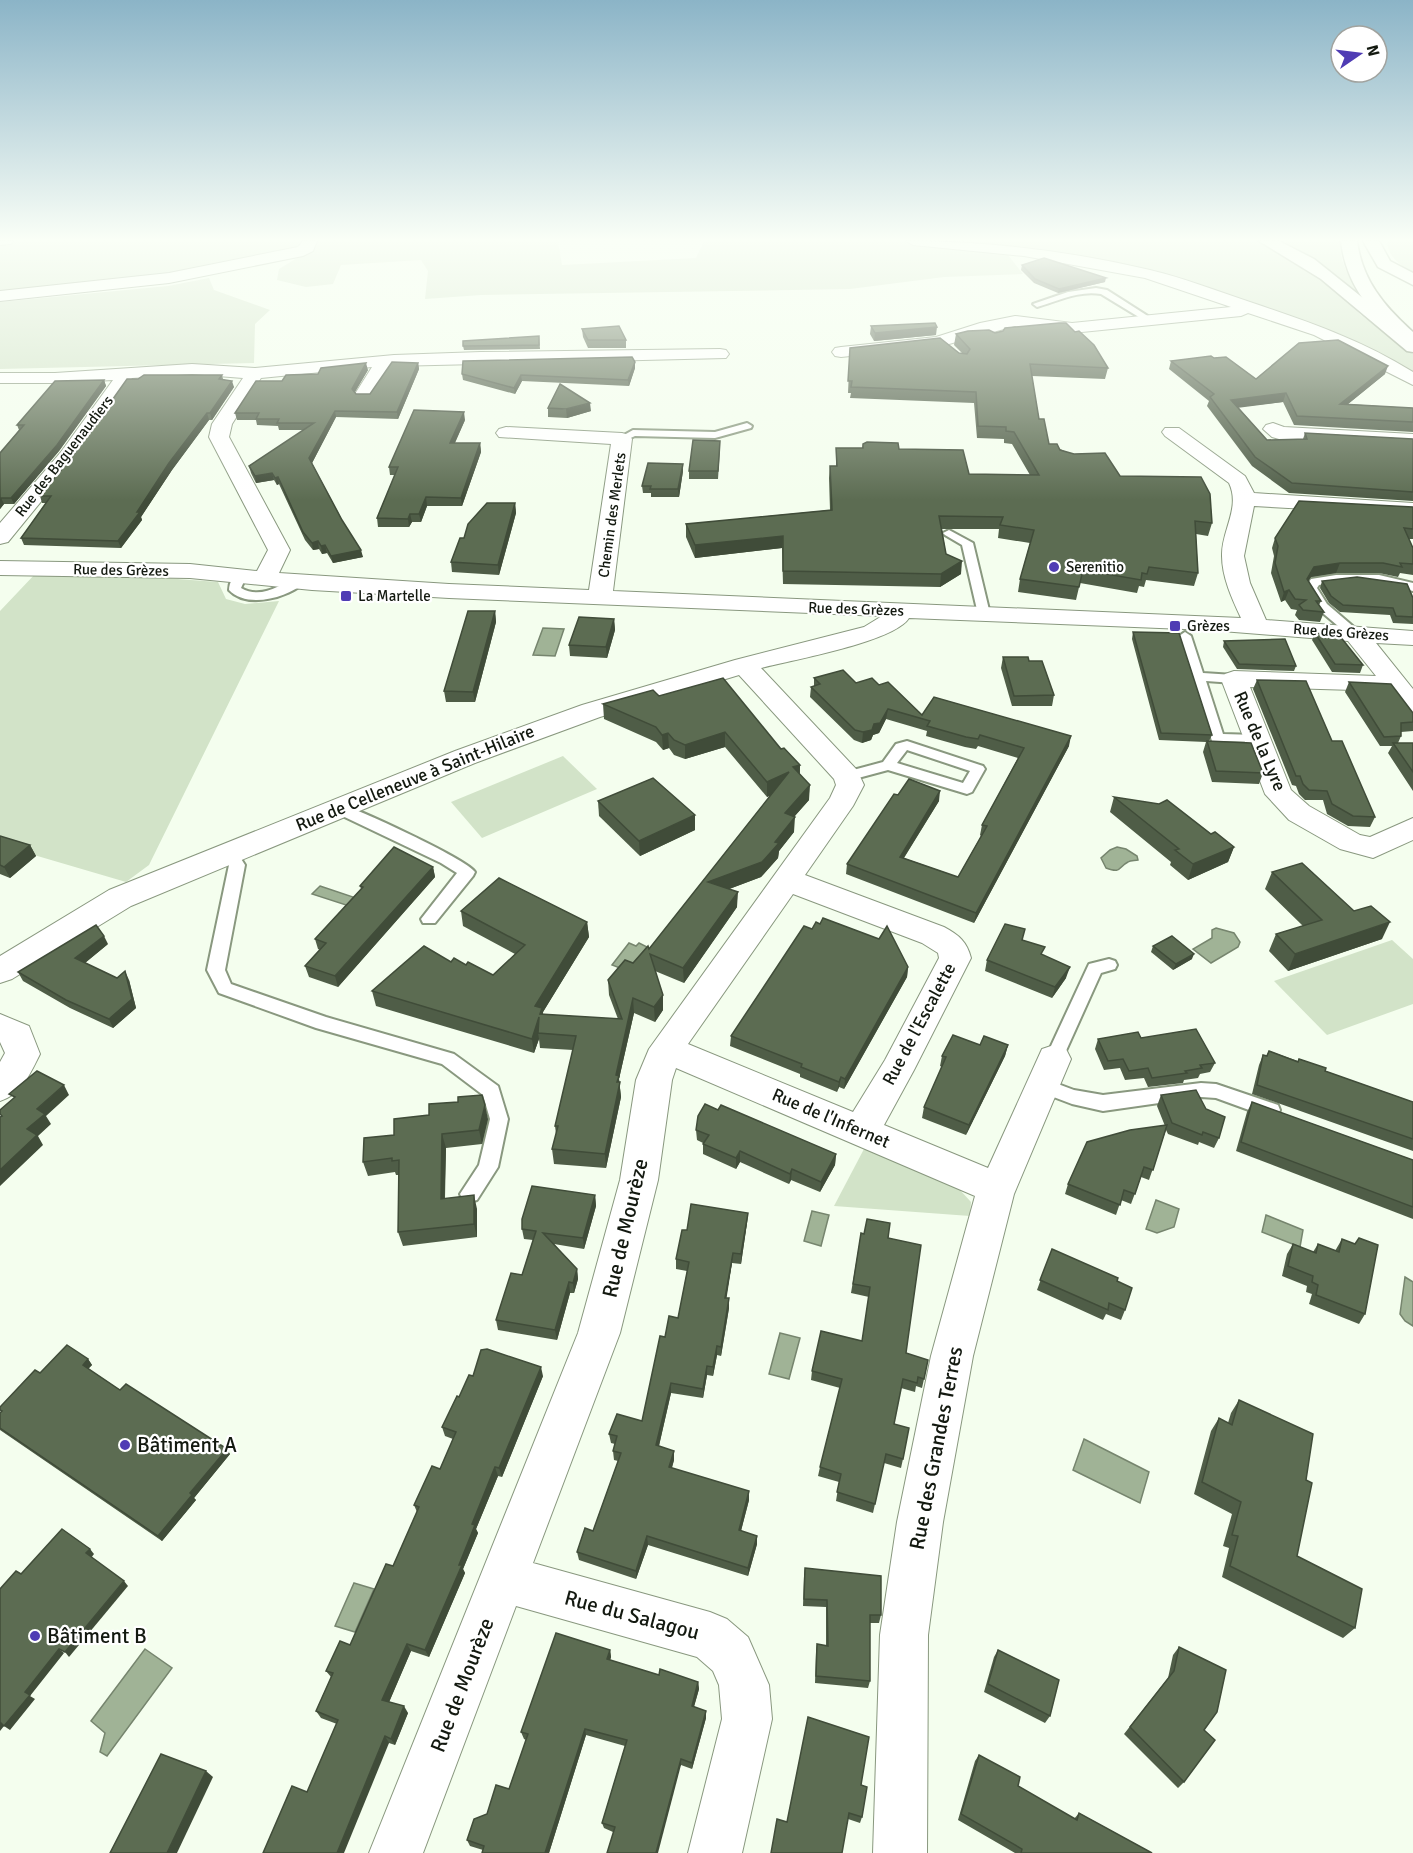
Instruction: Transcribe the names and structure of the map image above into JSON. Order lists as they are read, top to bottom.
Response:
{
  "streets": {
    "street": [
      "Rue des Baguenaudiers",
      "Chemin des Merlets",
      "Rue des Grèzes",
      "Rue de la Lyre",
      "Rue de Celleneuve à Saint-Hilaire",
      "Rue de l'Escalette",
      "Rue de l'Infernet",
      "Rue de Mourèze",
      "Rue des Grandes Terres",
      "Rue du Salagou"
    ]
  },
  "crossings": [
    ["Chemin des Merlets", "Rue des Grèzes"],
    ["Rue des Grèzes", "Rue de Celleneuve à Saint-Hilaire"],
    ["Rue de l'Escalette", "Rue de l'Infernet"],
    ["Rue de l'Escalette", "Rue de Mourèze"],
    ["Rue de l'Infernet", "Rue de Mourèze"],
    ["Rue de l'Infernet", "Rue des Grandes Terres"],
    ["Rue de Mourèze", "Rue du Salagou"]
  ],
  "places": {
    "other": ["Serenitio", "Bâtiment A", "Bâtiment B"],
    "transit": ["La Martelle", "Grèzes"]
  },
  "north": "right"
}
